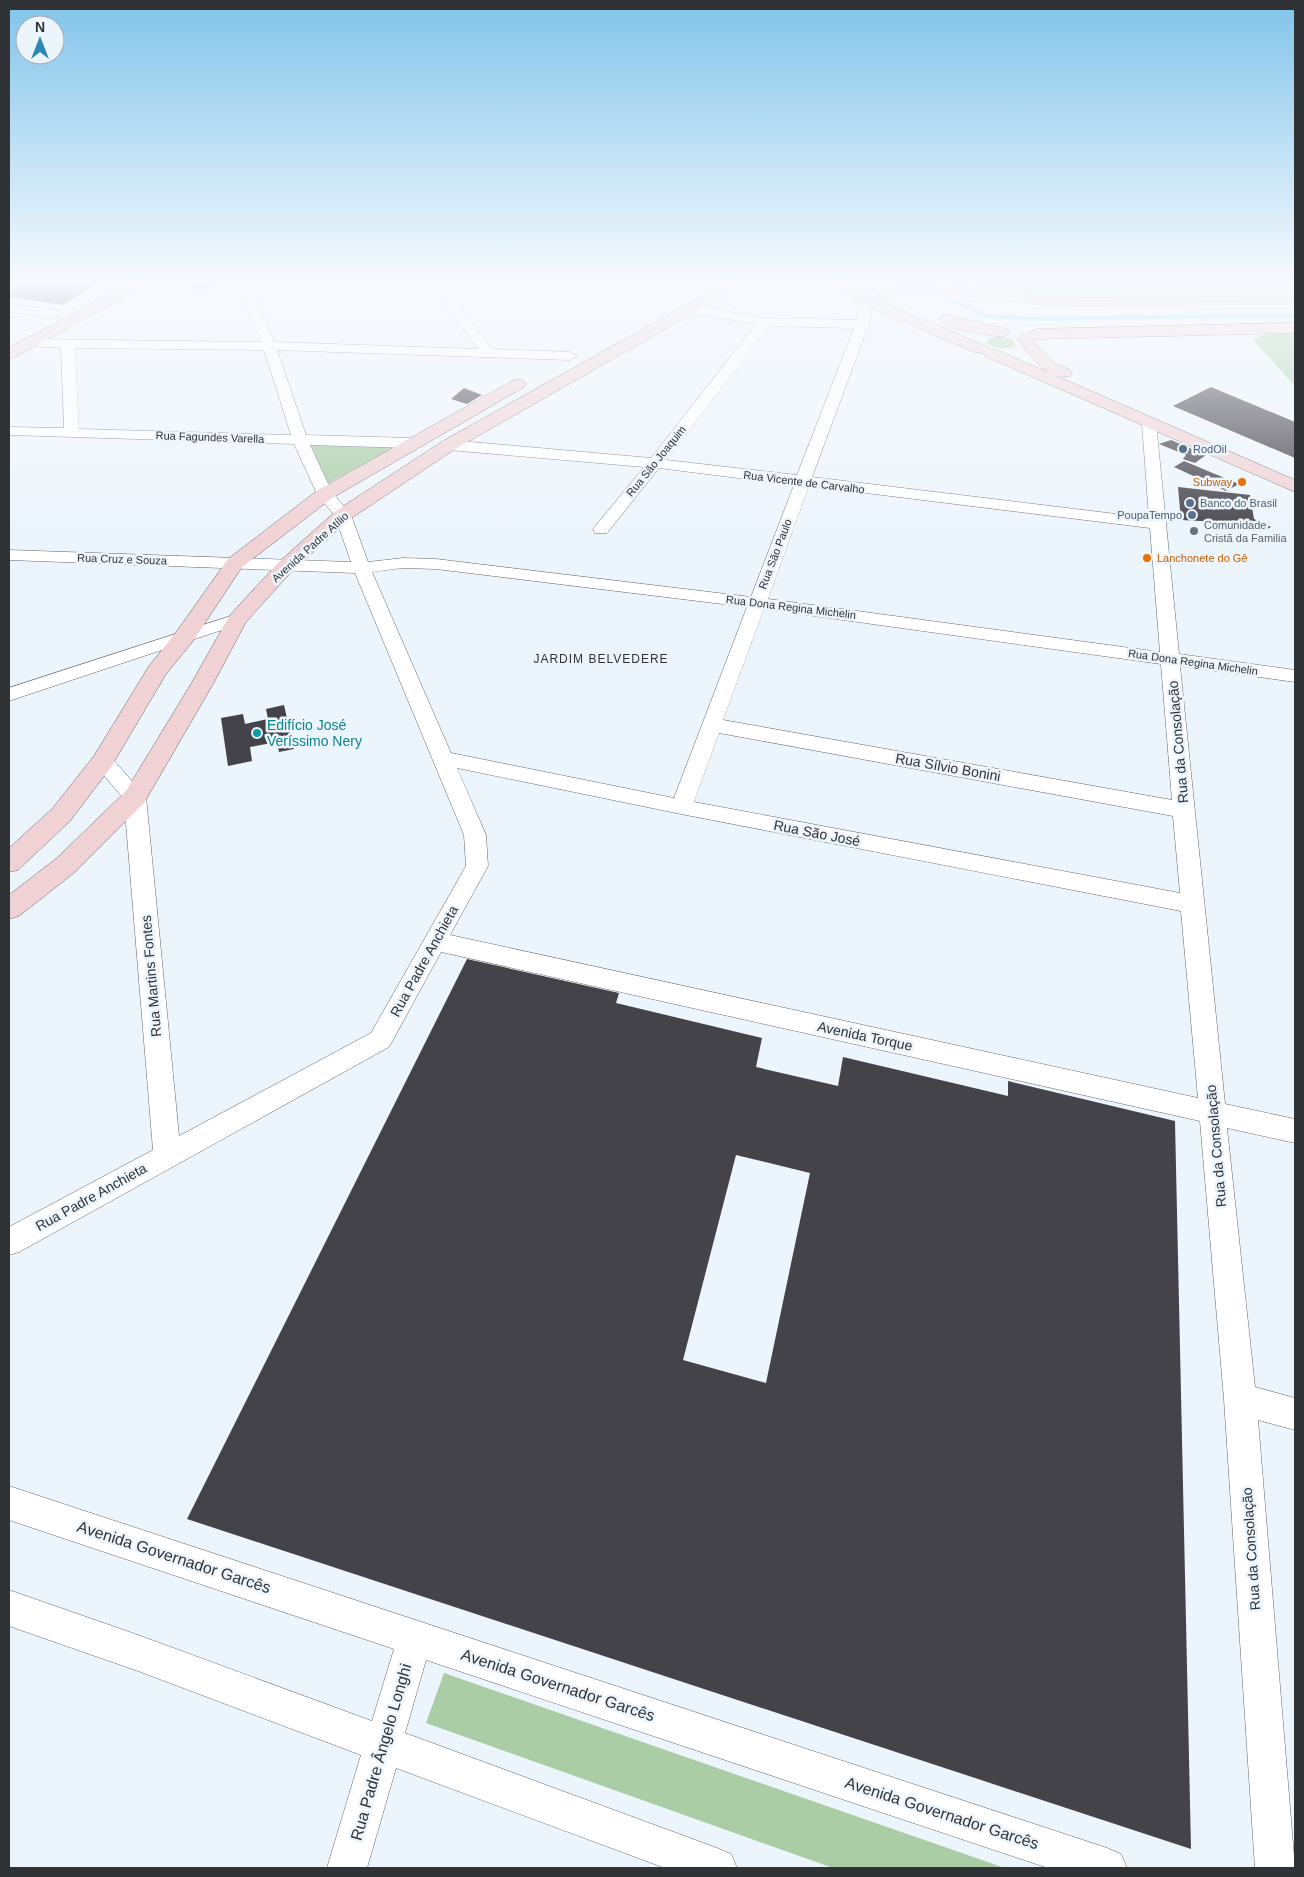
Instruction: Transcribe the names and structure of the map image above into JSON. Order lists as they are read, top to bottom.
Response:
{
  "streets": {
    "street": [
      "Rua Fagundes Varella",
      "Rua São Joaquim",
      "Rua Vicente de Carvalho",
      "Avenida Padre Atílio",
      "Rua São Paulo",
      "Rua Cruz e Souza",
      "Rua Dona Regina Michelin",
      "Rua da Consolação",
      "Rua Sílvio Bonini",
      "Rua São José",
      "Rua Padre Anchieta",
      "Rua Martins Fontes",
      "Avenida Torque",
      "Avenida Governador Garcês",
      "Rua Padre Ângelo Longhi"
    ]
  },
  "crossings": [
    ["Rua Fagundes Varella", "Rua Padre Anchieta"],
    ["Rua São Joaquim", "Rua Vicente de Carvalho"],
    ["Rua Vicente de Carvalho", "Avenida Padre Atílio"],
    ["Rua Vicente de Carvalho", "Rua São Paulo"],
    ["Rua Vicente de Carvalho", "Rua da Consolação"],
    ["Avenida Padre Atílio", "Rua Cruz e Souza"],
    ["Avenida Padre Atílio", "Rua Dona Regina Michelin"],
    ["Avenida Padre Atílio", "Rua Padre Anchieta"],
    ["Avenida Padre Atílio", "Rua Martins Fontes"],
    ["Rua São Paulo", "Rua Dona Regina Michelin"],
    ["Rua São Paulo", "Rua Sílvio Bonini"],
    ["Rua São Paulo", "Rua São José"],
    ["Rua Cruz e Souza", "Rua Dona Regina Michelin"],
    ["Rua Dona Regina Michelin", "Rua da Consolação"],
    ["Rua Dona Regina Michelin", "Rua Padre Anchieta"],
    ["Rua da Consolação", "Rua Sílvio Bonini"],
    ["Rua da Consolação", "Rua São José"],
    ["Rua da Consolação", "Avenida Torque"],
    ["Rua São José", "Rua Padre Anchieta"],
    ["Rua Padre Anchieta", "Rua Martins Fontes"],
    ["Rua Padre Anchieta", "Avenida Torque"],
    ["Avenida Governador Garcês", "Rua Padre Ângelo Longhi"]
  ],
  "districts": ["JARDIM BELVEDERE"],
  "places": [
    "RodOil",
    "Subway",
    "Banco do Brasil",
    "PoupaTempo",
    "Comunidade Cristã da Familia",
    "Lanchonete do Gê",
    "Edifício José Veríssimo Nery"
  ],
  "north": "top"
}
